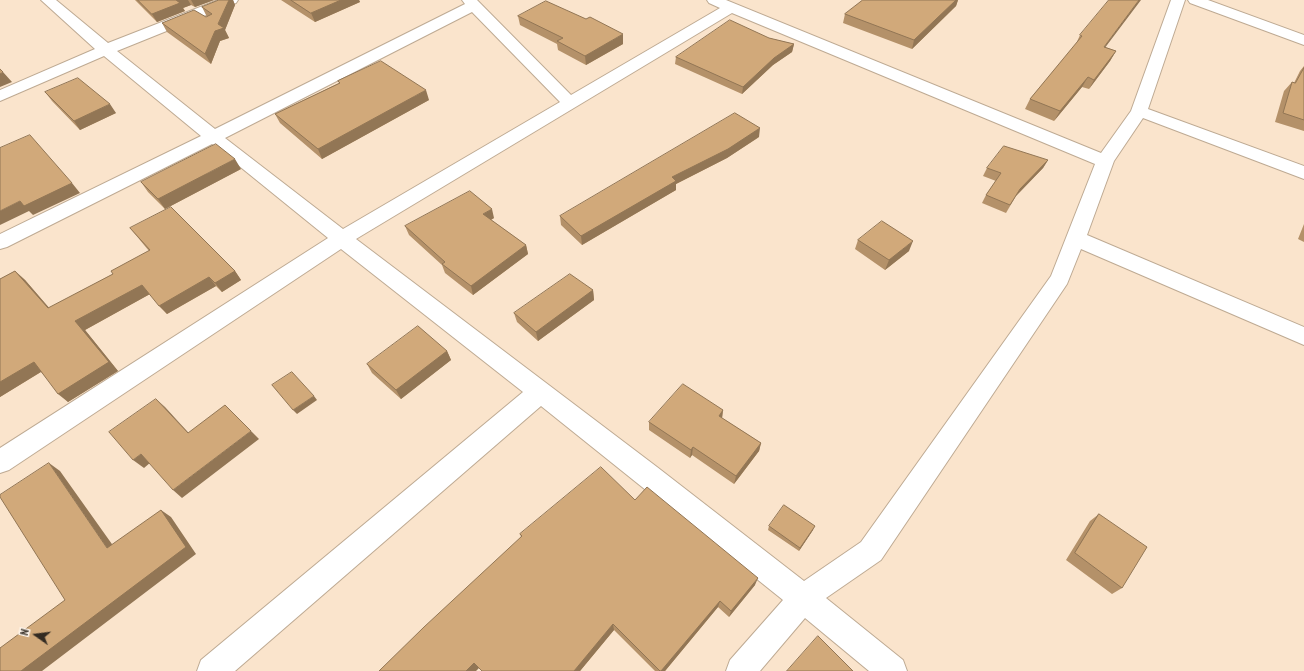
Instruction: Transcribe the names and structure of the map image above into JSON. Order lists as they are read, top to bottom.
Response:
{
  "north": "left"
}
